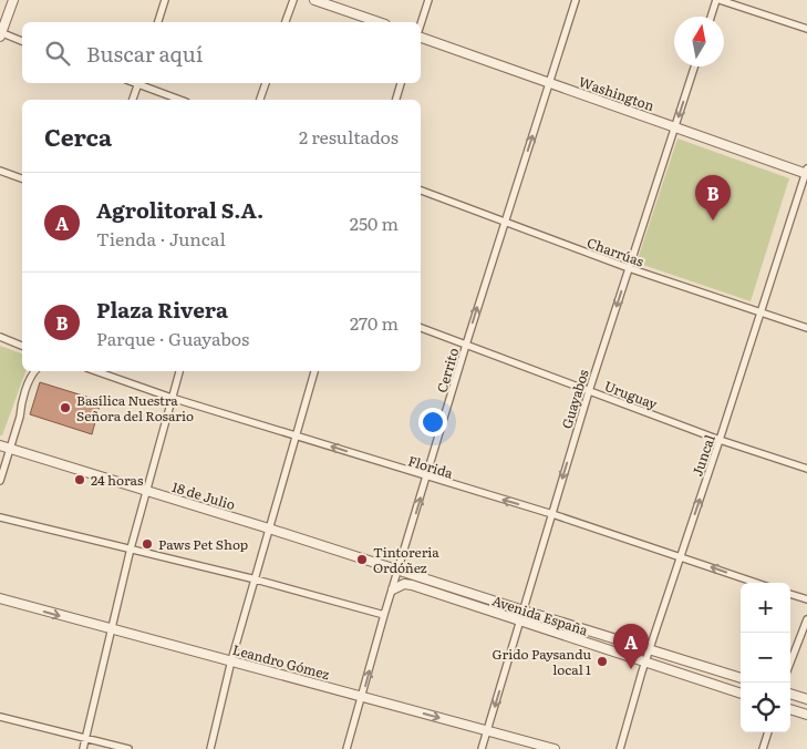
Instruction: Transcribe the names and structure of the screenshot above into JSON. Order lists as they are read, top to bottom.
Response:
{
  "streets": {
    "street": [
      "Washington",
      "Charrúas",
      "Cerrito",
      "Uruguay",
      "Guayabos",
      "Juncal",
      "Florida",
      "18 de Julio",
      "Avenida España",
      "Leandro Gómez"
    ]
  },
  "crossings": [
    ["Washington", "Cerrito"],
    ["Washington", "Guayabos"],
    ["Washington", "Juncal"],
    ["Charrúas", "Cerrito"],
    ["Charrúas", "Guayabos"],
    ["Charrúas", "Juncal"],
    ["Cerrito", "Uruguay"],
    ["Cerrito", "Florida"],
    ["Cerrito", "18 de Julio"],
    ["Cerrito", "Avenida España"],
    ["Cerrito", "Leandro Gómez"],
    ["Uruguay", "Guayabos"],
    ["Uruguay", "Juncal"],
    ["Guayabos", "Florida"],
    ["Guayabos", "Avenida España"],
    ["Guayabos", "Leandro Gómez"],
    ["Juncal", "Florida"],
    ["Juncal", "Avenida España"],
    ["18 de Julio", "Avenida España"]
  ],
  "one_way": [
    "Cerrito",
    "Guayabos",
    "Florida",
    "Leandro Gómez"
  ],
  "places": [
    "Basílica Nuestra Señora del Rosario",
    "24 horas",
    "Paws Pet Shop",
    "Tintoreria Ordóñez",
    "Grido Paysandu local 1"
  ],
  "north": "top",
  "page": {
    "search": "Buscar aquí",
    "heading": ["Cerca", "2 resultados"],
    "list": [
      {
        "mark": "A",
        "name": "Agrolitoral S.A.",
        "note": "Tienda · Juncal",
        "value": "250 m"
      },
      {
        "mark": "B",
        "name": "Plaza Rivera",
        "note": "Parque · Guayabos",
        "value": "270 m"
      }
    ],
    "pins": ["B", "A"],
    "map_buttons": ["+", "−"]
  }
}
